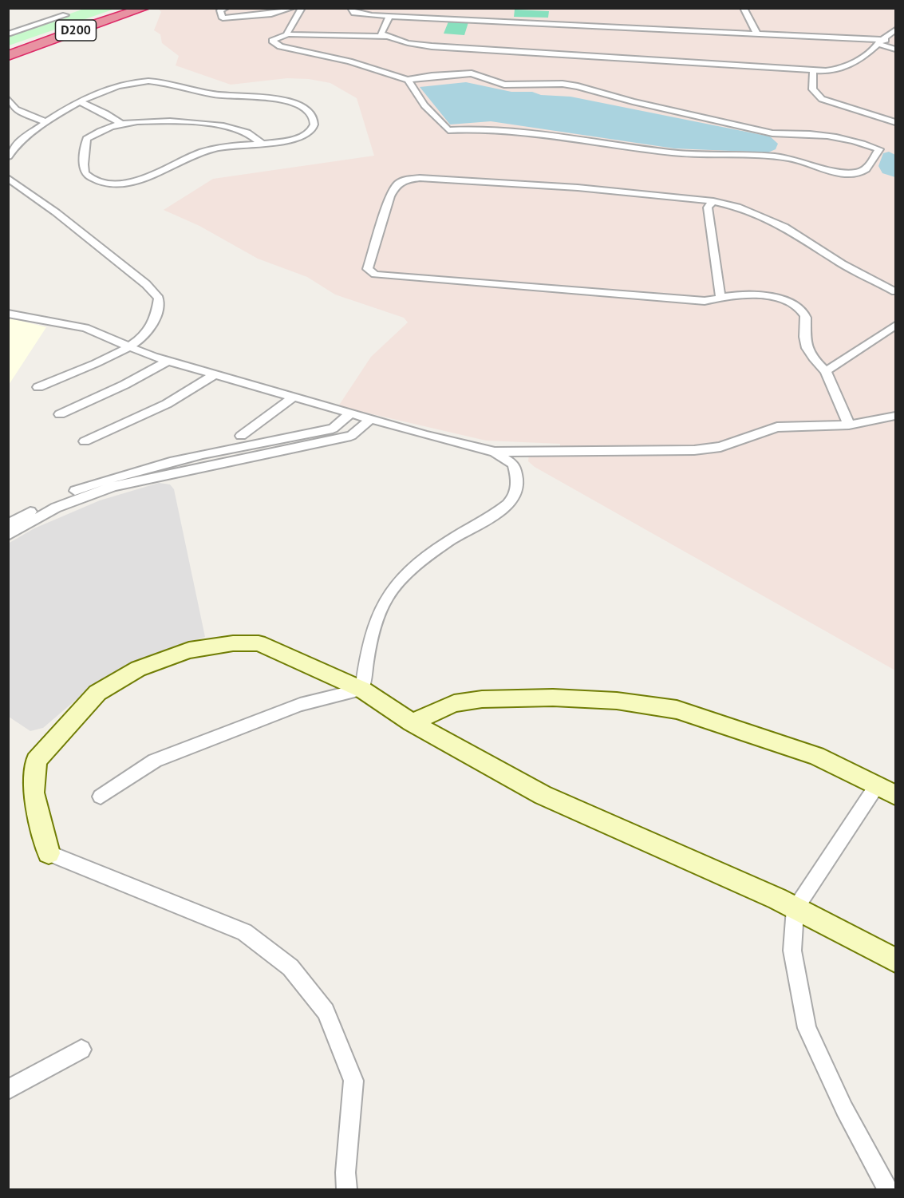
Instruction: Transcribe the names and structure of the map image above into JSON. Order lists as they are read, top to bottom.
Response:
{
  "streets": {
    "highway": ["D200"]
  }
}
